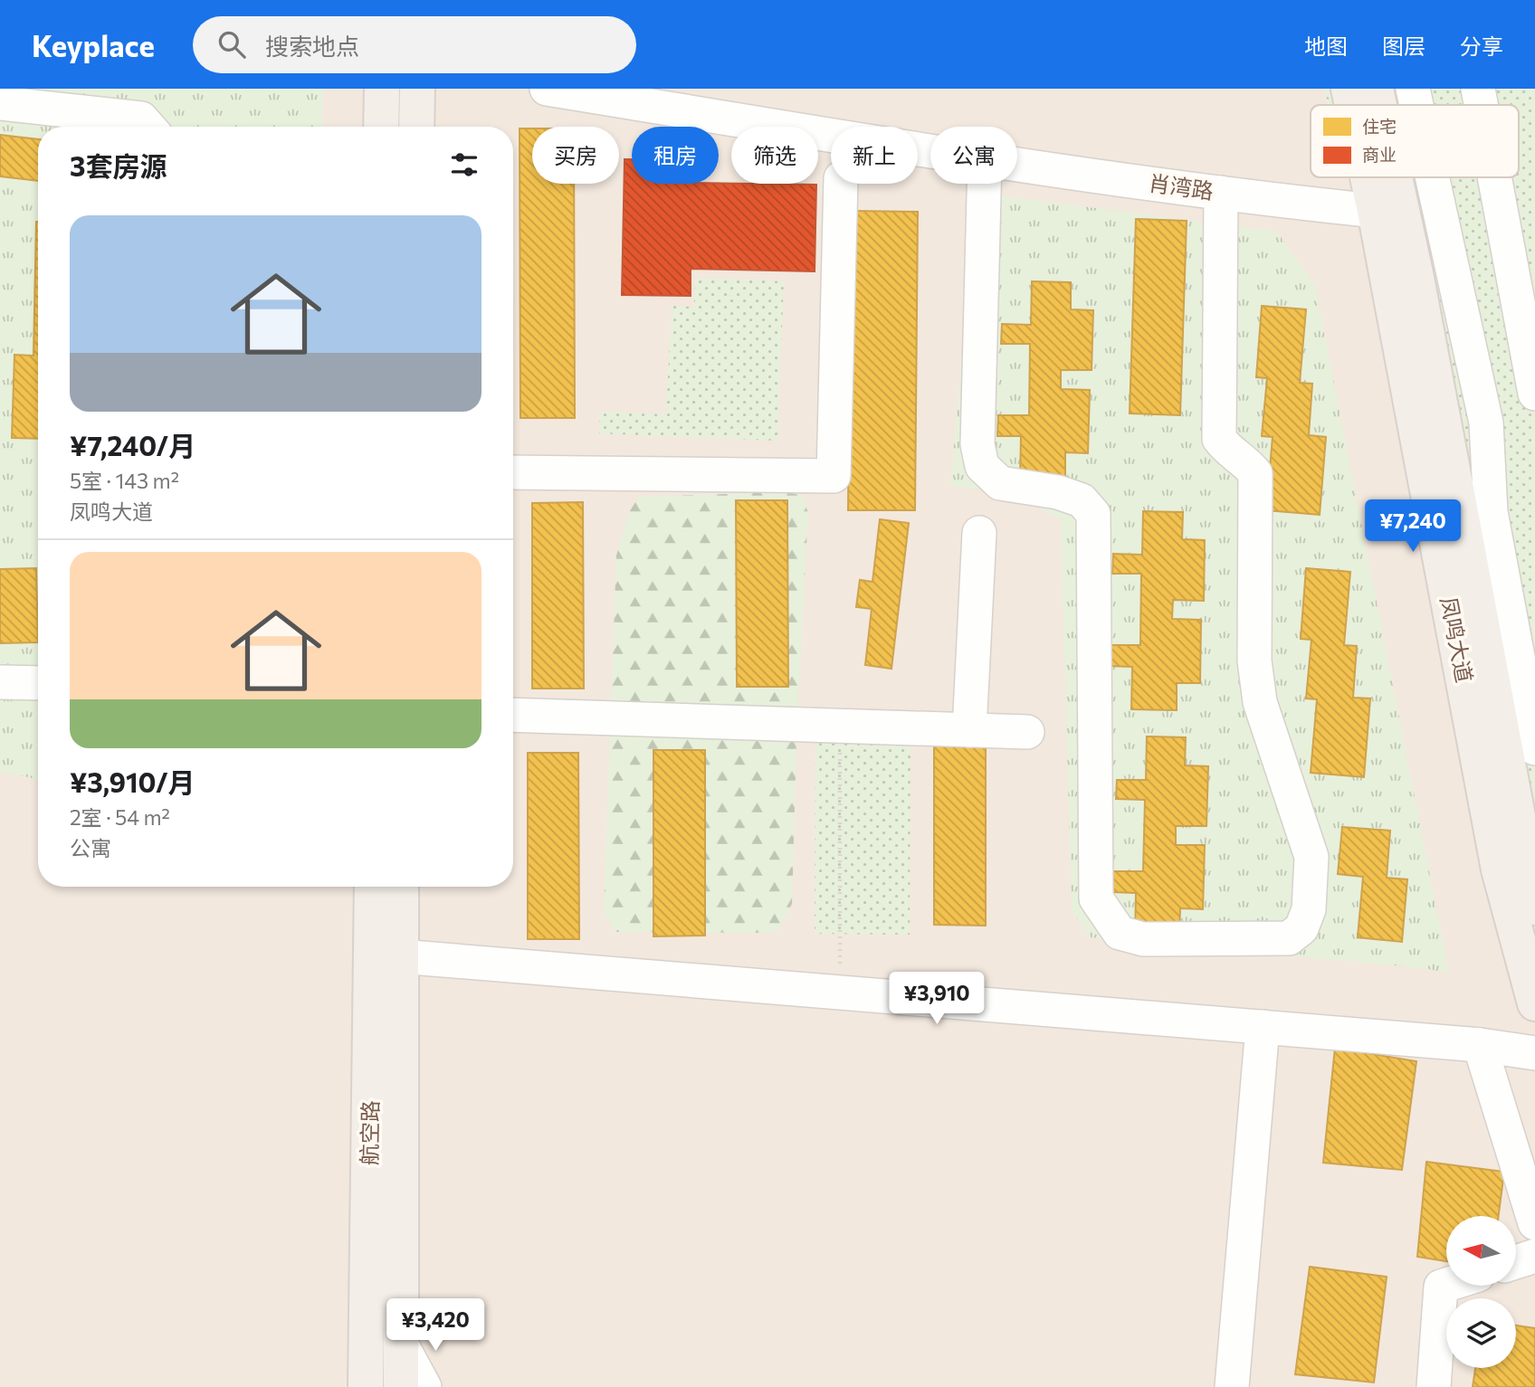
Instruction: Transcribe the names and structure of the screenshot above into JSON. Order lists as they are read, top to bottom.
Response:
{
  "streets": {
    "main road": ["凤鸣大道", "航空路"],
    "street": ["肖湾路"]
  },
  "crossings": [
    ["肖湾路", "凤鸣大道"]
  ],
  "legend": ["住宅", "商业"],
  "north": "left",
  "page": {
    "header": "Keyplace",
    "search": "搜索地点",
    "nav": ["地图", "图层", "分享"],
    "chip": [
      "买房",
      "租房",
      "筛选",
      "新上",
      "公寓"
    ],
    "heading": "3套房源",
    "list": [
      {
        "name": "¥7,240/月",
        "note": "5室 · 143 m² · 凤鸣大道"
      },
      {
        "name": "¥3,910/月",
        "note": "2室 · 54 m² · 公寓"
      }
    ],
    "price": ["¥7,240", "¥3,910", "¥3,420"]
  }
}
